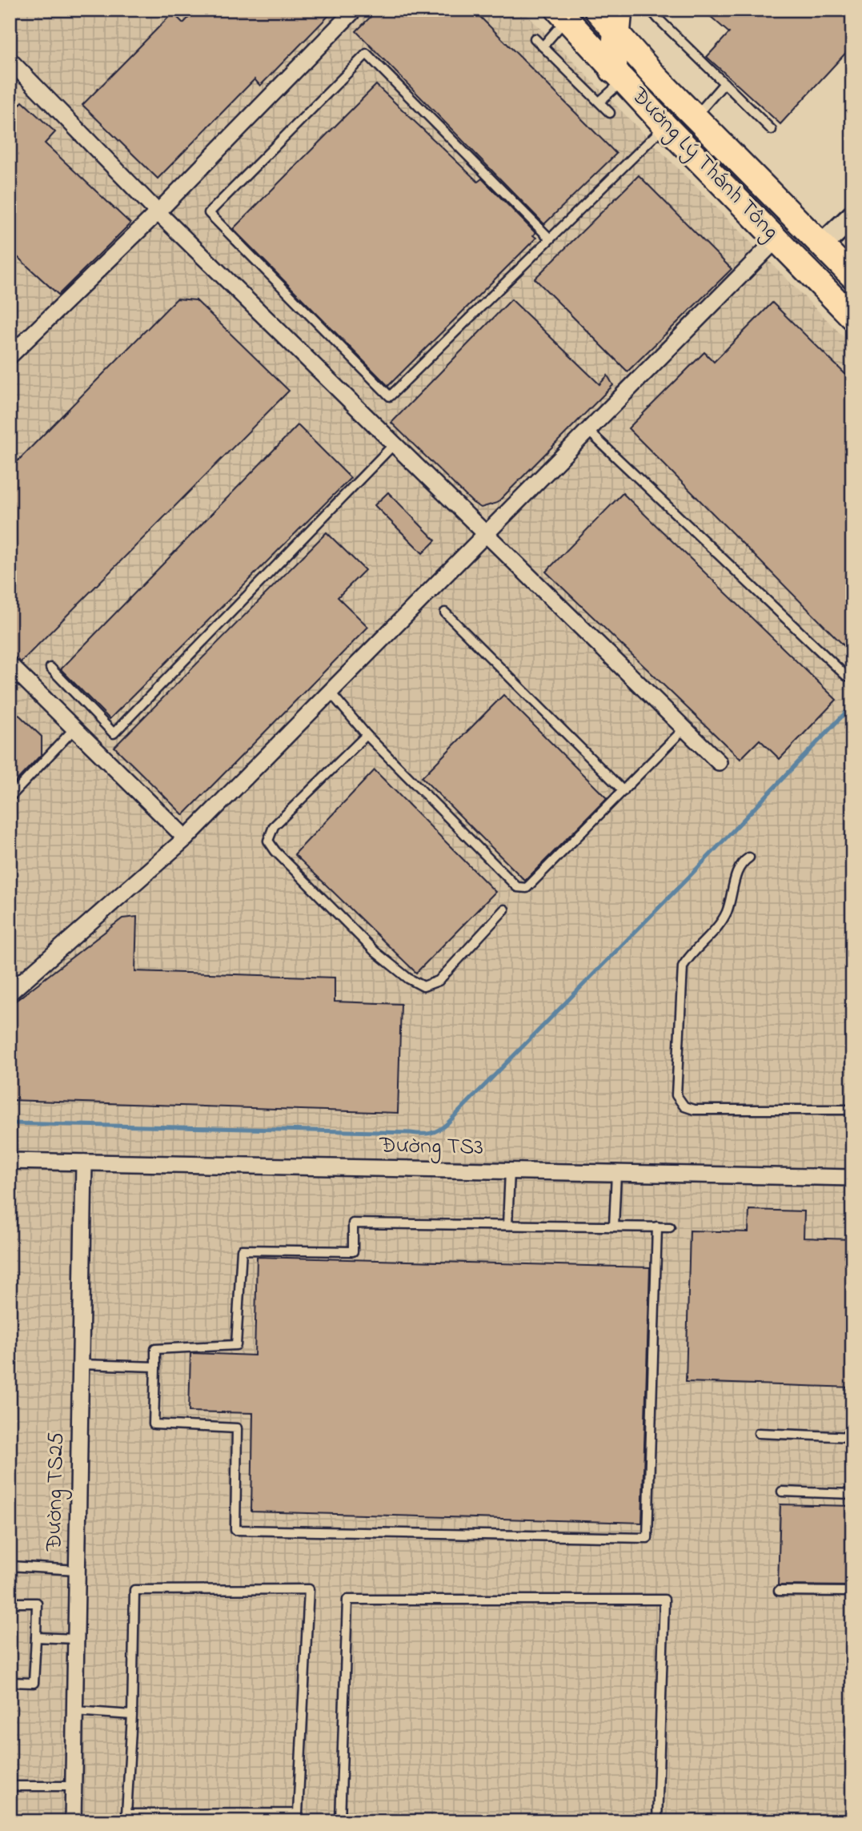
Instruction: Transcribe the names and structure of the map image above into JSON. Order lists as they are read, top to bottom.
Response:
{
  "streets": {
    "main road": ["Đường Lý Thánh Tông"],
    "street": ["Đường TS3", "Đường TS25"]
  },
  "crossings": [
    ["Đường TS3", "Đường TS25"]
  ]
}
